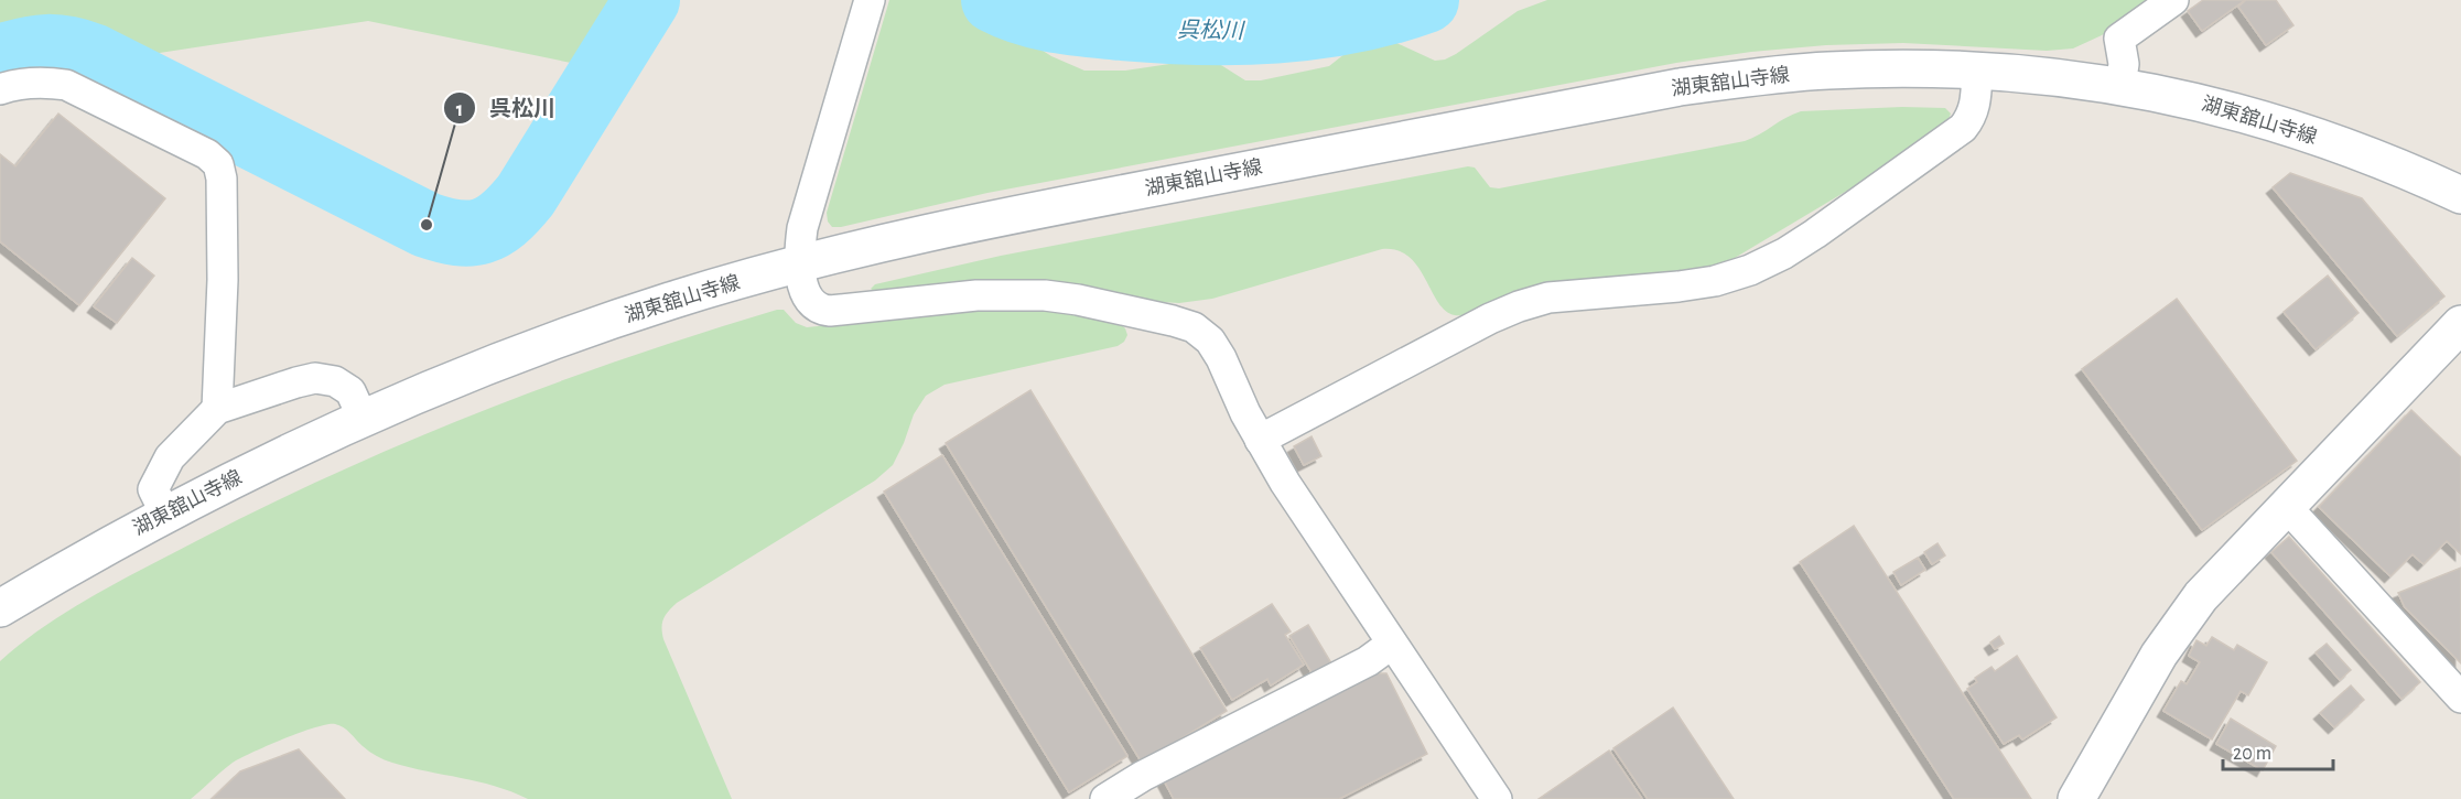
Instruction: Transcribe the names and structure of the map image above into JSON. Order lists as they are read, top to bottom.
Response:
{
  "streets": {
    "main road": ["湖東舘山寺線"]
  },
  "water": ["呉松川"],
  "places": ["呉松川"],
  "scale_bar": "20 m"
}
